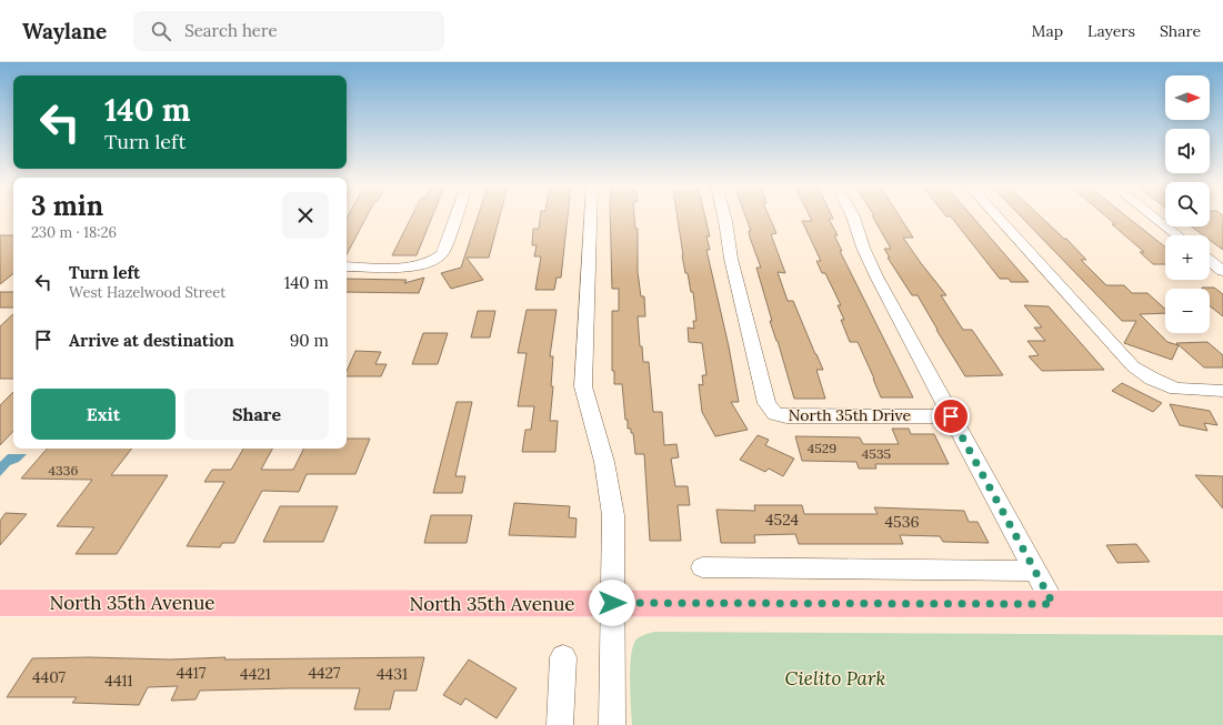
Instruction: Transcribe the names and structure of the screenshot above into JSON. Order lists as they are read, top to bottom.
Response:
{
  "streets": {
    "main road": ["North 35th Avenue"],
    "street": ["North 35th Drive"]
  },
  "parks": ["Cielito Park"],
  "house_numbers": [
    "4529",
    "4535",
    "4336",
    "4524",
    "4536",
    "4417",
    "4427",
    "4421",
    "4431",
    "4407",
    "4411"
  ],
  "north": "right",
  "page": {
    "header": "Waylane",
    "search": "Search here",
    "nav": ["Map", "Layers", "Share"],
    "map_buttons": ["+", "−"],
    "turn": ["140 m", "Turn left"],
    "heading": ["3 min", "230 m · 18:26"],
    "list": [
      {
        "name": "Turn left",
        "note": "West Hazelwood Street",
        "value": "140 m"
      },
      {
        "name": "Arrive at destination",
        "value": "90 m"
      }
    ],
    "buttons": ["Exit", "Share"]
  }
}
